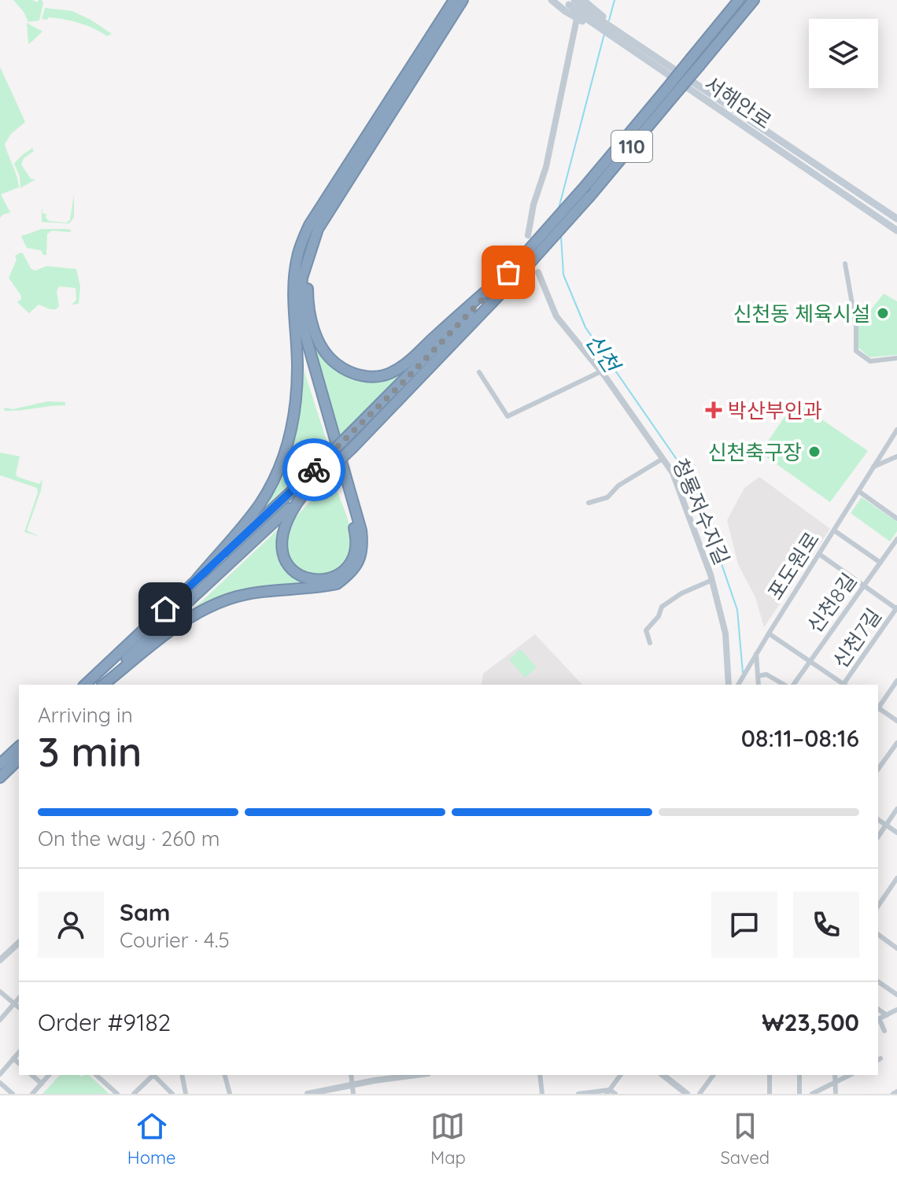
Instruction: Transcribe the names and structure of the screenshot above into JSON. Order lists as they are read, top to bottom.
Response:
{
  "streets": {
    "highway": ["110"],
    "main road": ["서해안로"],
    "street": [
      "청룡저수지길",
      "포도원로",
      "신천8길",
      "신천7길"
    ]
  },
  "water": ["신천"],
  "places": {
    "other": ["신천동 체육시설", "신천축구장"],
    "health": ["박산부인과"]
  },
  "page": {
    "heading": ["3 min", "Arriving in", "08:11–08:16"],
    "panel": [
      "Sam",
      "Courier · 4.5",
      "Order #9182",
      "₩23,500"
    ],
    "bar": "On the way · 260 m",
    "tabs": ["Home", "Map", "Saved"]
  }
}
